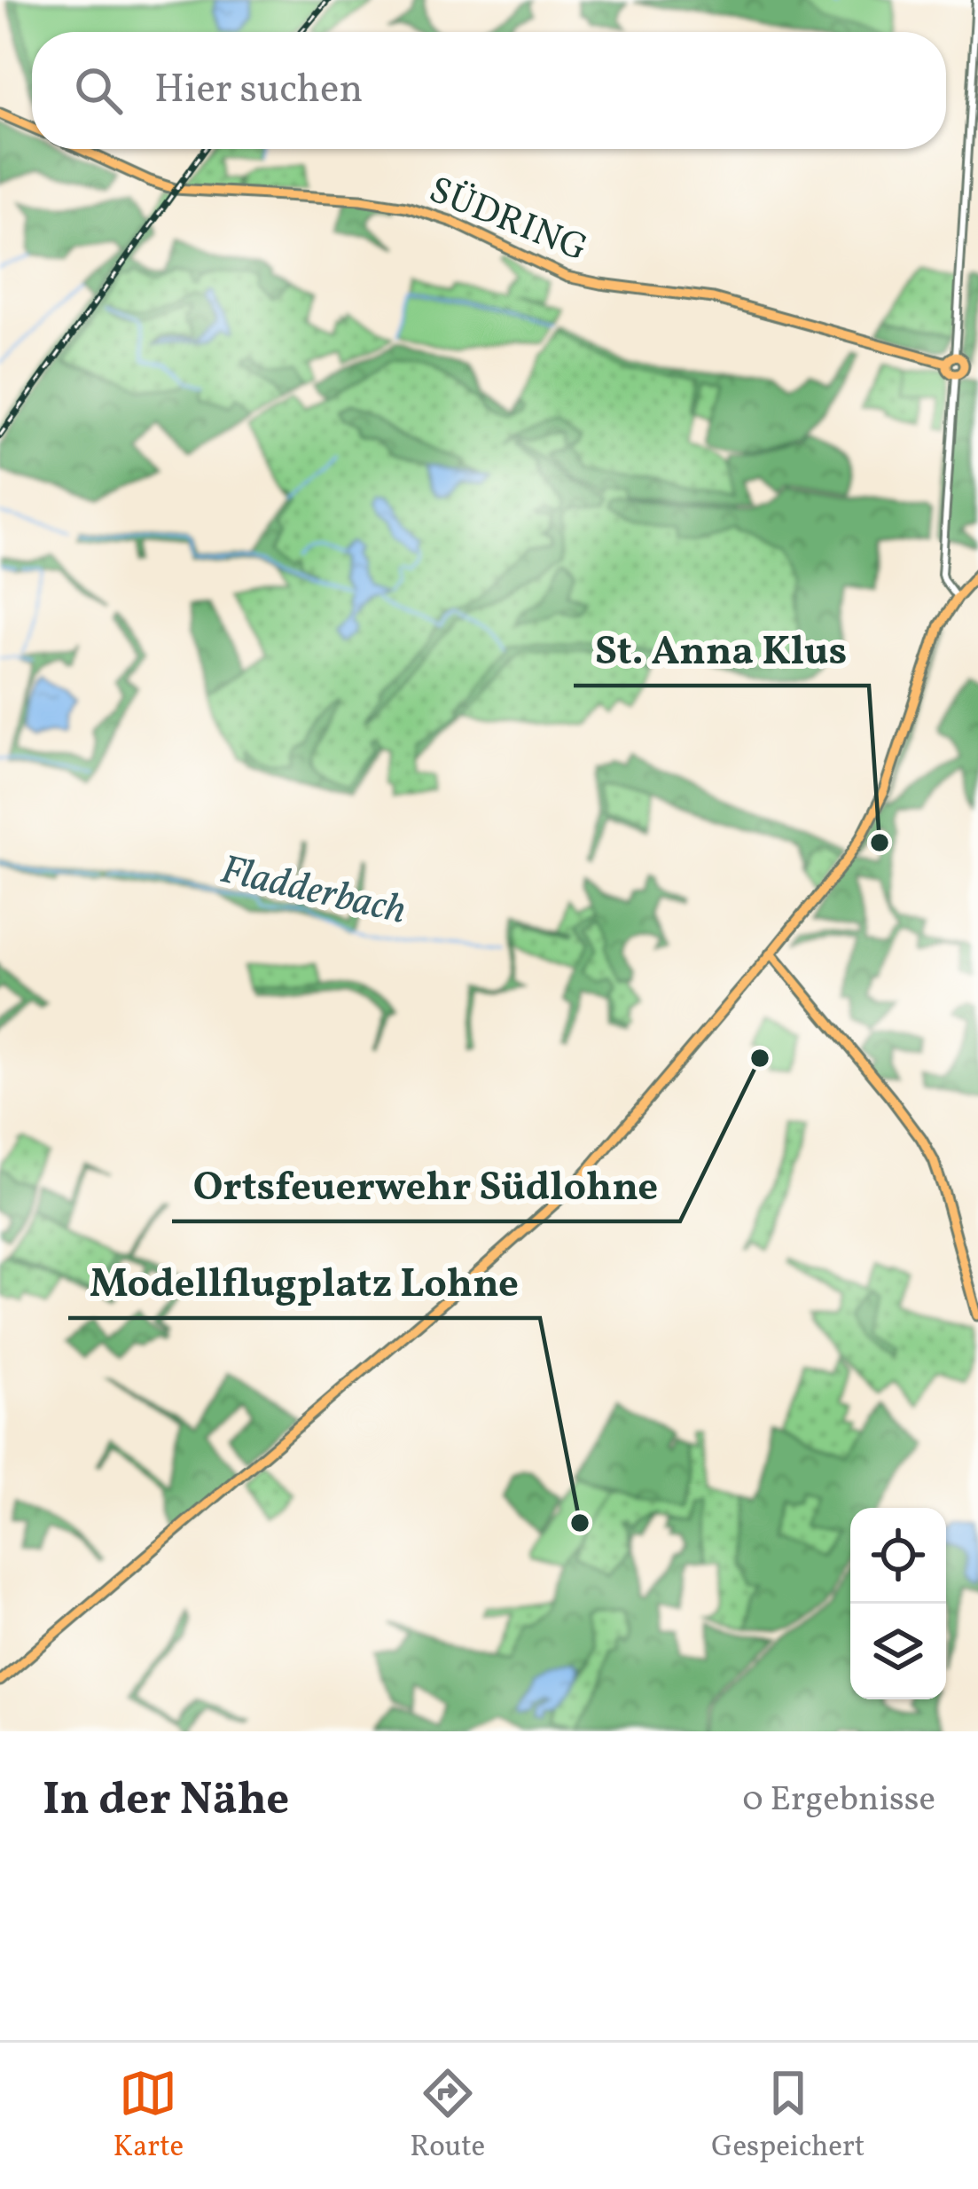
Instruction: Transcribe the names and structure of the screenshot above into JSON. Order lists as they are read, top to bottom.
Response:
{
  "streets": {
    "main road": ["SÜDRING"]
  },
  "water": ["Fladderbach"],
  "places": ["St. Anna Klus", "Ortsfeuerwehr Südlohne", "Modellflugplatz Lohne"],
  "page": {
    "search": "Hier suchen",
    "heading": ["In der Nähe", "0 Ergebnisse"],
    "nav": ["Karte", "Route", "Gespeichert"]
  }
}
